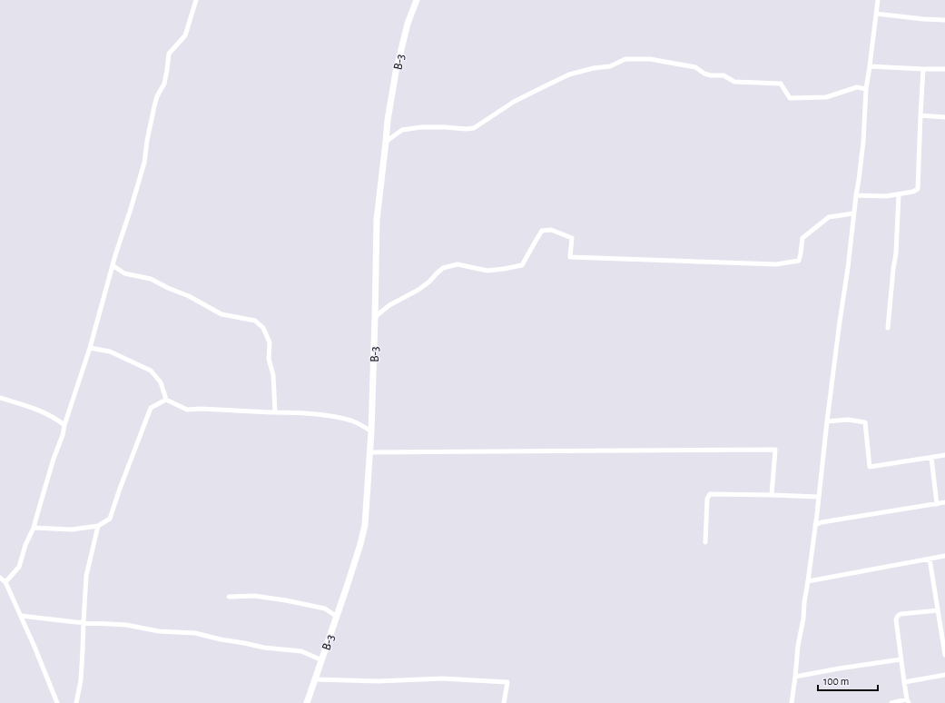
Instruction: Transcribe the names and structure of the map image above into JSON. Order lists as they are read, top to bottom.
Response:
{
  "streets": {
    "main road": ["B-3"]
  },
  "scale_bar": "100 m"
}
